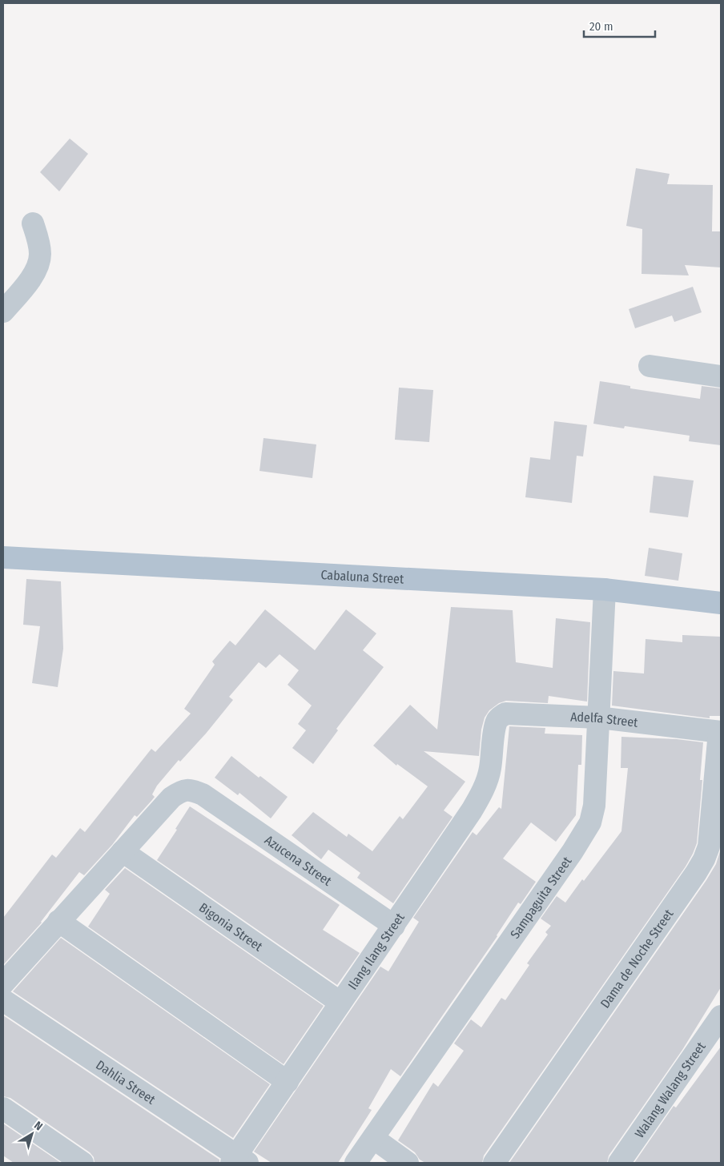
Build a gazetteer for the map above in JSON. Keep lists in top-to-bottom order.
{
  "streets": {
    "main road": ["Cabaluna Street"],
    "street": [
      "Adelfa Street",
      "Azucena Street",
      "Sampaguita Street",
      "Bigonia Street",
      "Ilang Ilang Street",
      "Dama de Noche Street",
      "Dahlia Street",
      "Walang Walang Street"
    ]
  },
  "crossings": [
    ["Cabaluna Street", "Sampaguita Street"],
    ["Adelfa Street", "Sampaguita Street"],
    ["Adelfa Street", "Ilang Ilang Street"],
    ["Adelfa Street", "Dama de Noche Street"],
    ["Azucena Street", "Bigonia Street"],
    ["Azucena Street", "Ilang Ilang Street"],
    ["Bigonia Street", "Ilang Ilang Street"],
    ["Ilang Ilang Street", "Dahlia Street"]
  ],
  "scale_bar": "20 m",
  "north": "top right"
}
